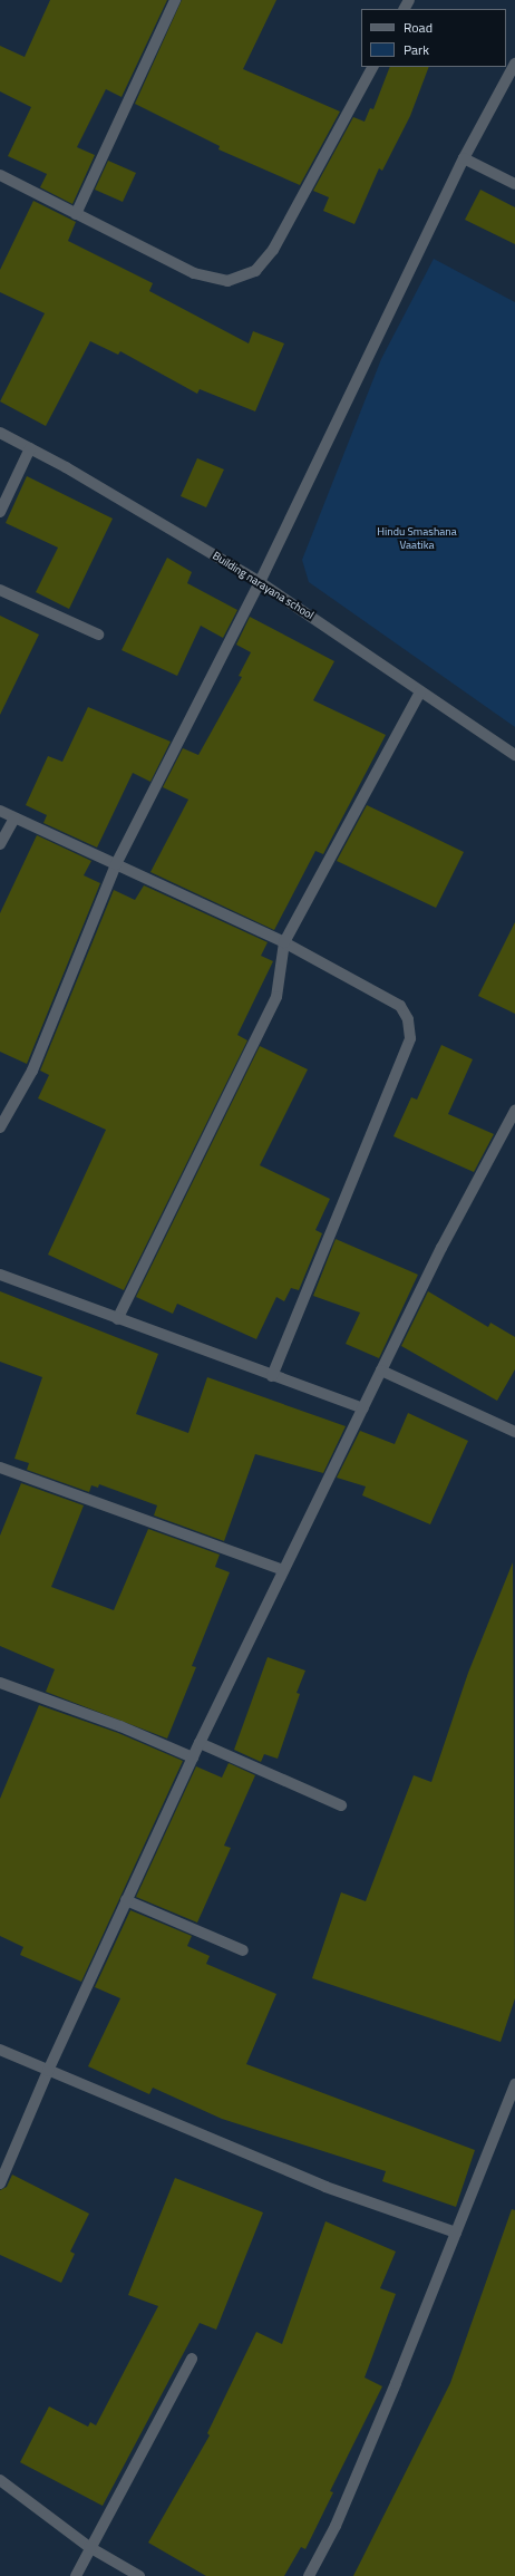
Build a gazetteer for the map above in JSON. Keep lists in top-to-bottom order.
{
  "streets": {
    "street": ["Building narayana school"]
  },
  "parks": ["Hindu Smashana Vaatika"],
  "legend": ["Road", "Park"]
}
